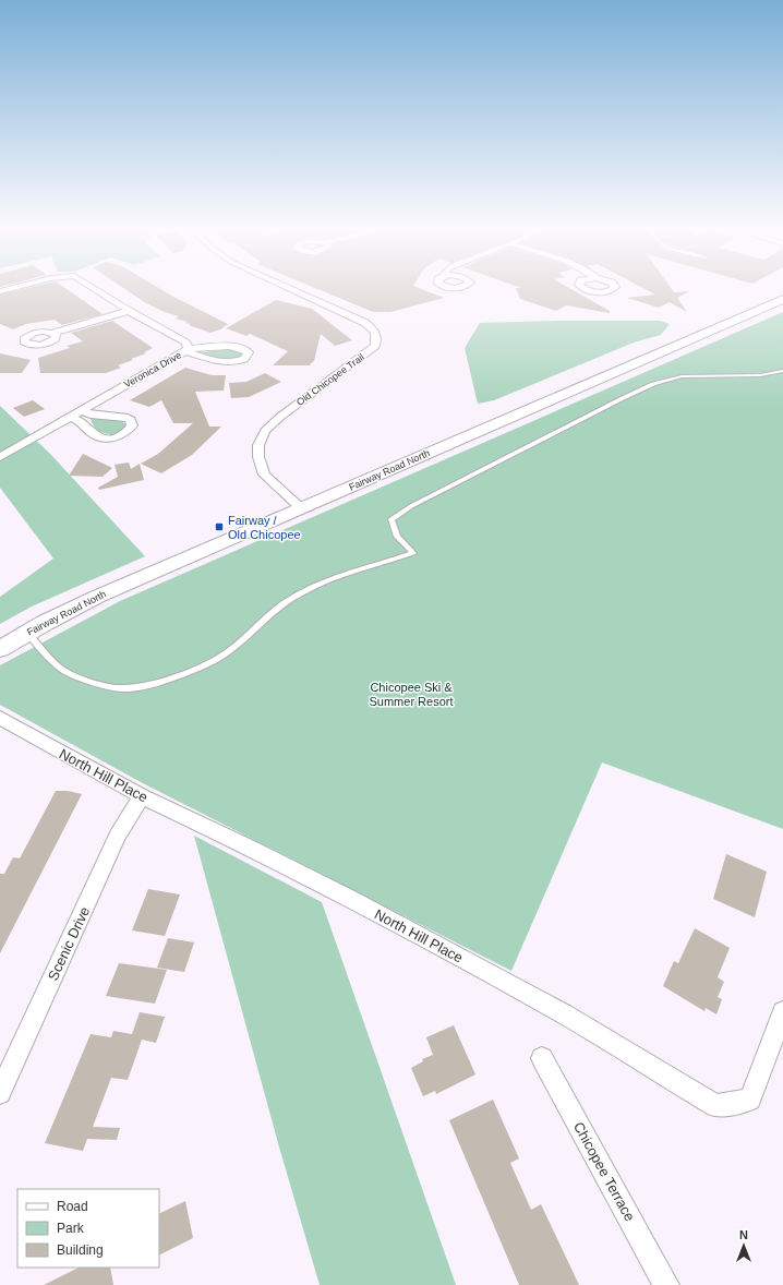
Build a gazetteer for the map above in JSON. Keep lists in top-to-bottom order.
{
  "streets": {
    "main road": ["Fairway Road North"],
    "street": [
      "Veronica Drive",
      "Old Chicopee Trail",
      "North Hill Place",
      "Scenic Drive",
      "Chicopee Terrace"
    ]
  },
  "crossings": [
    ["Old Chicopee Trail", "Fairway Road North"],
    ["North Hill Place", "Scenic Drive"]
  ],
  "parks": ["Chicopee Ski & Summer Resort"],
  "places": {
    "transit": ["Fairway / Old Chicopee"]
  },
  "legend": ["Road", "Park", "Building"],
  "north": "top"
}
